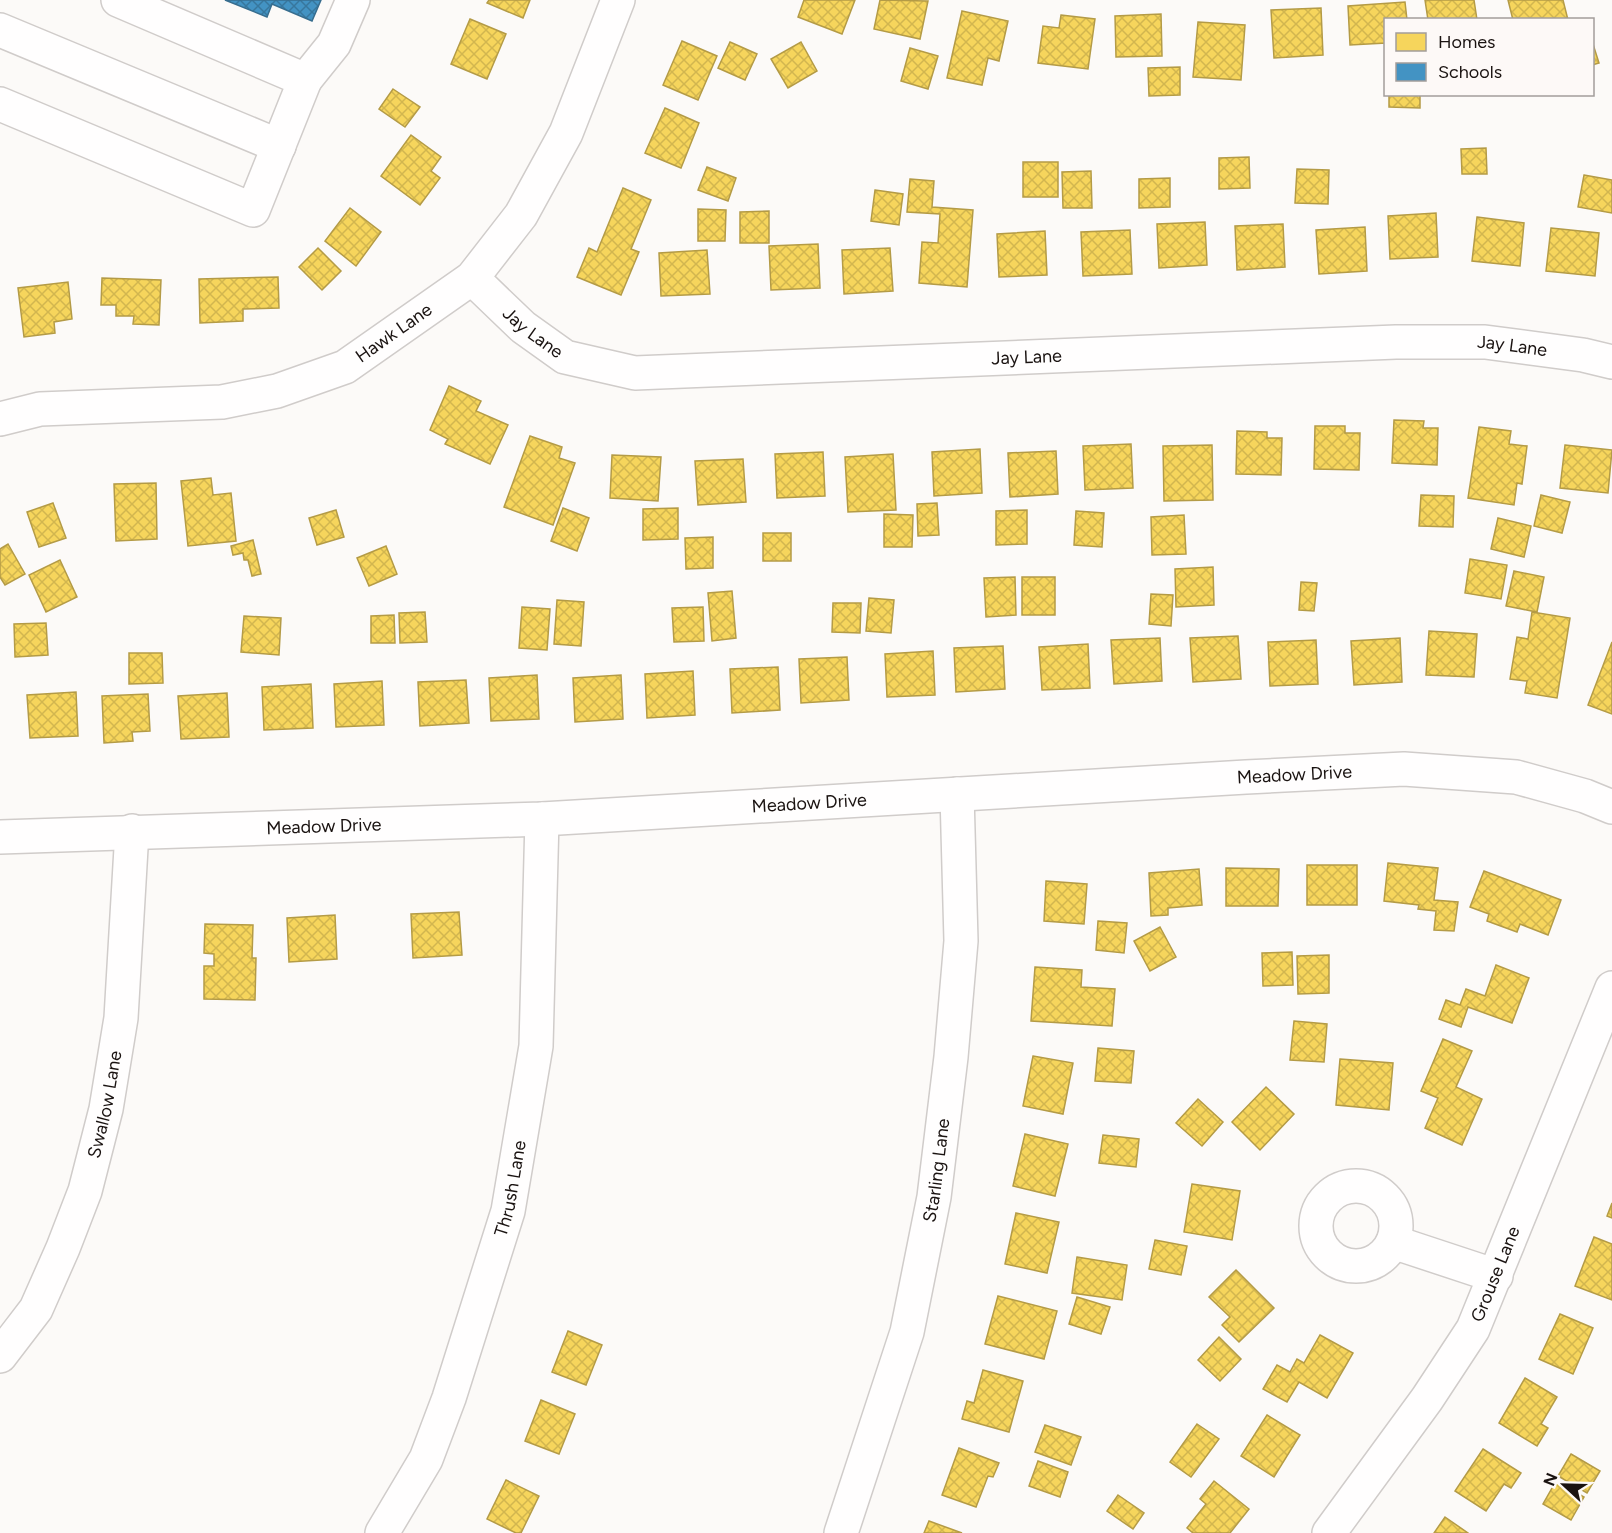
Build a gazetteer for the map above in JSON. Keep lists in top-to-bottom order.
{
  "streets": {
    "street": [
      "Jay Lane",
      "Hawk Lane",
      "Meadow Drive",
      "Swallow Lane",
      "Starling Lane",
      "Thrush Lane",
      "Grouse Lane"
    ]
  },
  "crossings": [
    ["Jay Lane", "Hawk Lane"],
    ["Meadow Drive", "Swallow Lane"],
    ["Meadow Drive", "Starling Lane"],
    ["Meadow Drive", "Thrush Lane"]
  ],
  "legend": ["Homes", "Schools"],
  "north": "left"
}
